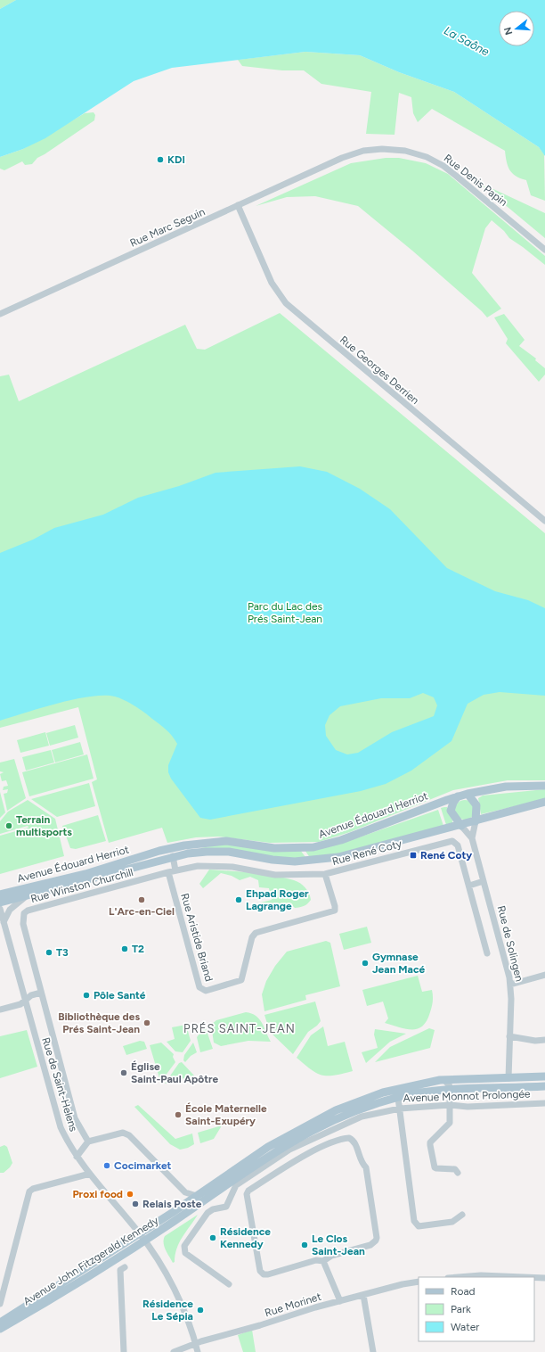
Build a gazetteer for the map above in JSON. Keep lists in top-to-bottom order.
{
  "streets": {
    "main road": ["Avenue Édouard Herriot", "Avenue John Fitzgerald Kennedy"],
    "street": [
      "Rue Denis Papin",
      "Rue Marc Seguin",
      "Rue Georges Derrien",
      "Rue René Coty",
      "Rue Winston Churchill",
      "Rue Aristide Briand",
      "Rue de Solingen",
      "Rue de Saint-Helens",
      "Avenue Monnot Prolongée",
      "Rue Morinet"
    ]
  },
  "crossings": [
    ["Rue Denis Papin", "Rue Marc Seguin"],
    ["Rue Marc Seguin", "Rue Georges Derrien"],
    ["Avenue Édouard Herriot", "Rue de Solingen"],
    ["Avenue Édouard Herriot", "Rue de Saint-Helens"],
    ["Rue René Coty", "Rue Winston Churchill"],
    ["Rue René Coty", "Rue Aristide Briand"],
    ["Rue Winston Churchill", "Rue Aristide Briand"],
    ["Rue de Solingen", "Avenue John Fitzgerald Kennedy"],
    ["Rue de Saint-Helens", "Avenue John Fitzgerald Kennedy"],
    ["Rue de Saint-Helens", "Rue Morinet"]
  ],
  "districts": ["PRÉS SAINT-JEAN"],
  "water": ["La Saône"],
  "parks": ["Parc du Lac des Prés Saint-Jean"],
  "places": {
    "other": [
      "KDI",
      "Terrain multisports",
      "L'Arc-en-Ciel",
      "Ehpad Roger Lagrange",
      "T2",
      "T3",
      "Gymnase Jean Macé",
      "Pôle Santé",
      "Bibliothèque des Prés Saint-Jean",
      "Église Saint-Paul Apôtre",
      "École Maternelle Saint-Exupéry",
      "Cocimarket",
      "Proxi food",
      "Relais Poste",
      "Résidence Kennedy",
      "Le Clos Saint-Jean",
      "Résidence Le Sépia"
    ],
    "transit": ["René Coty"]
  },
  "legend": ["Road", "Park", "Water"],
  "north": "left"
}
